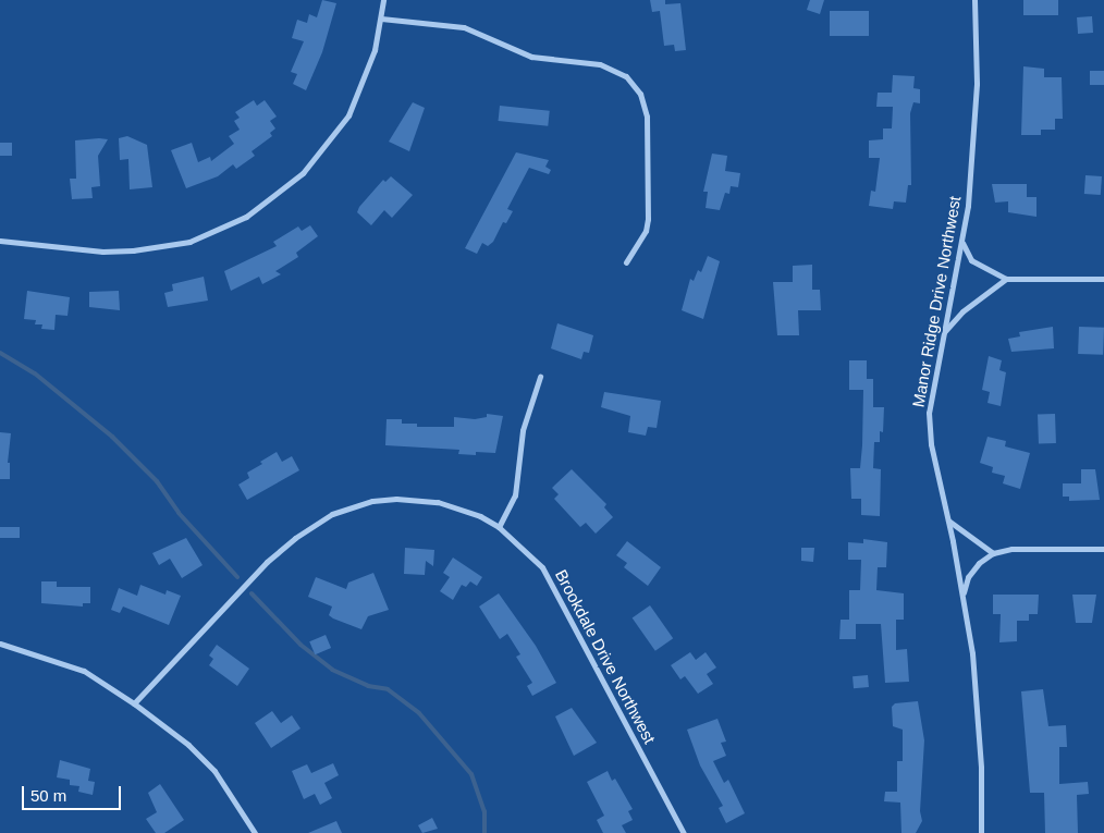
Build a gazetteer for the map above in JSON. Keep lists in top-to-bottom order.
{
  "streets": {
    "street": ["Manor Ridge Drive Northwest", "Brookdale Drive Northwest"]
  },
  "scale_bar": "50 m"
}
